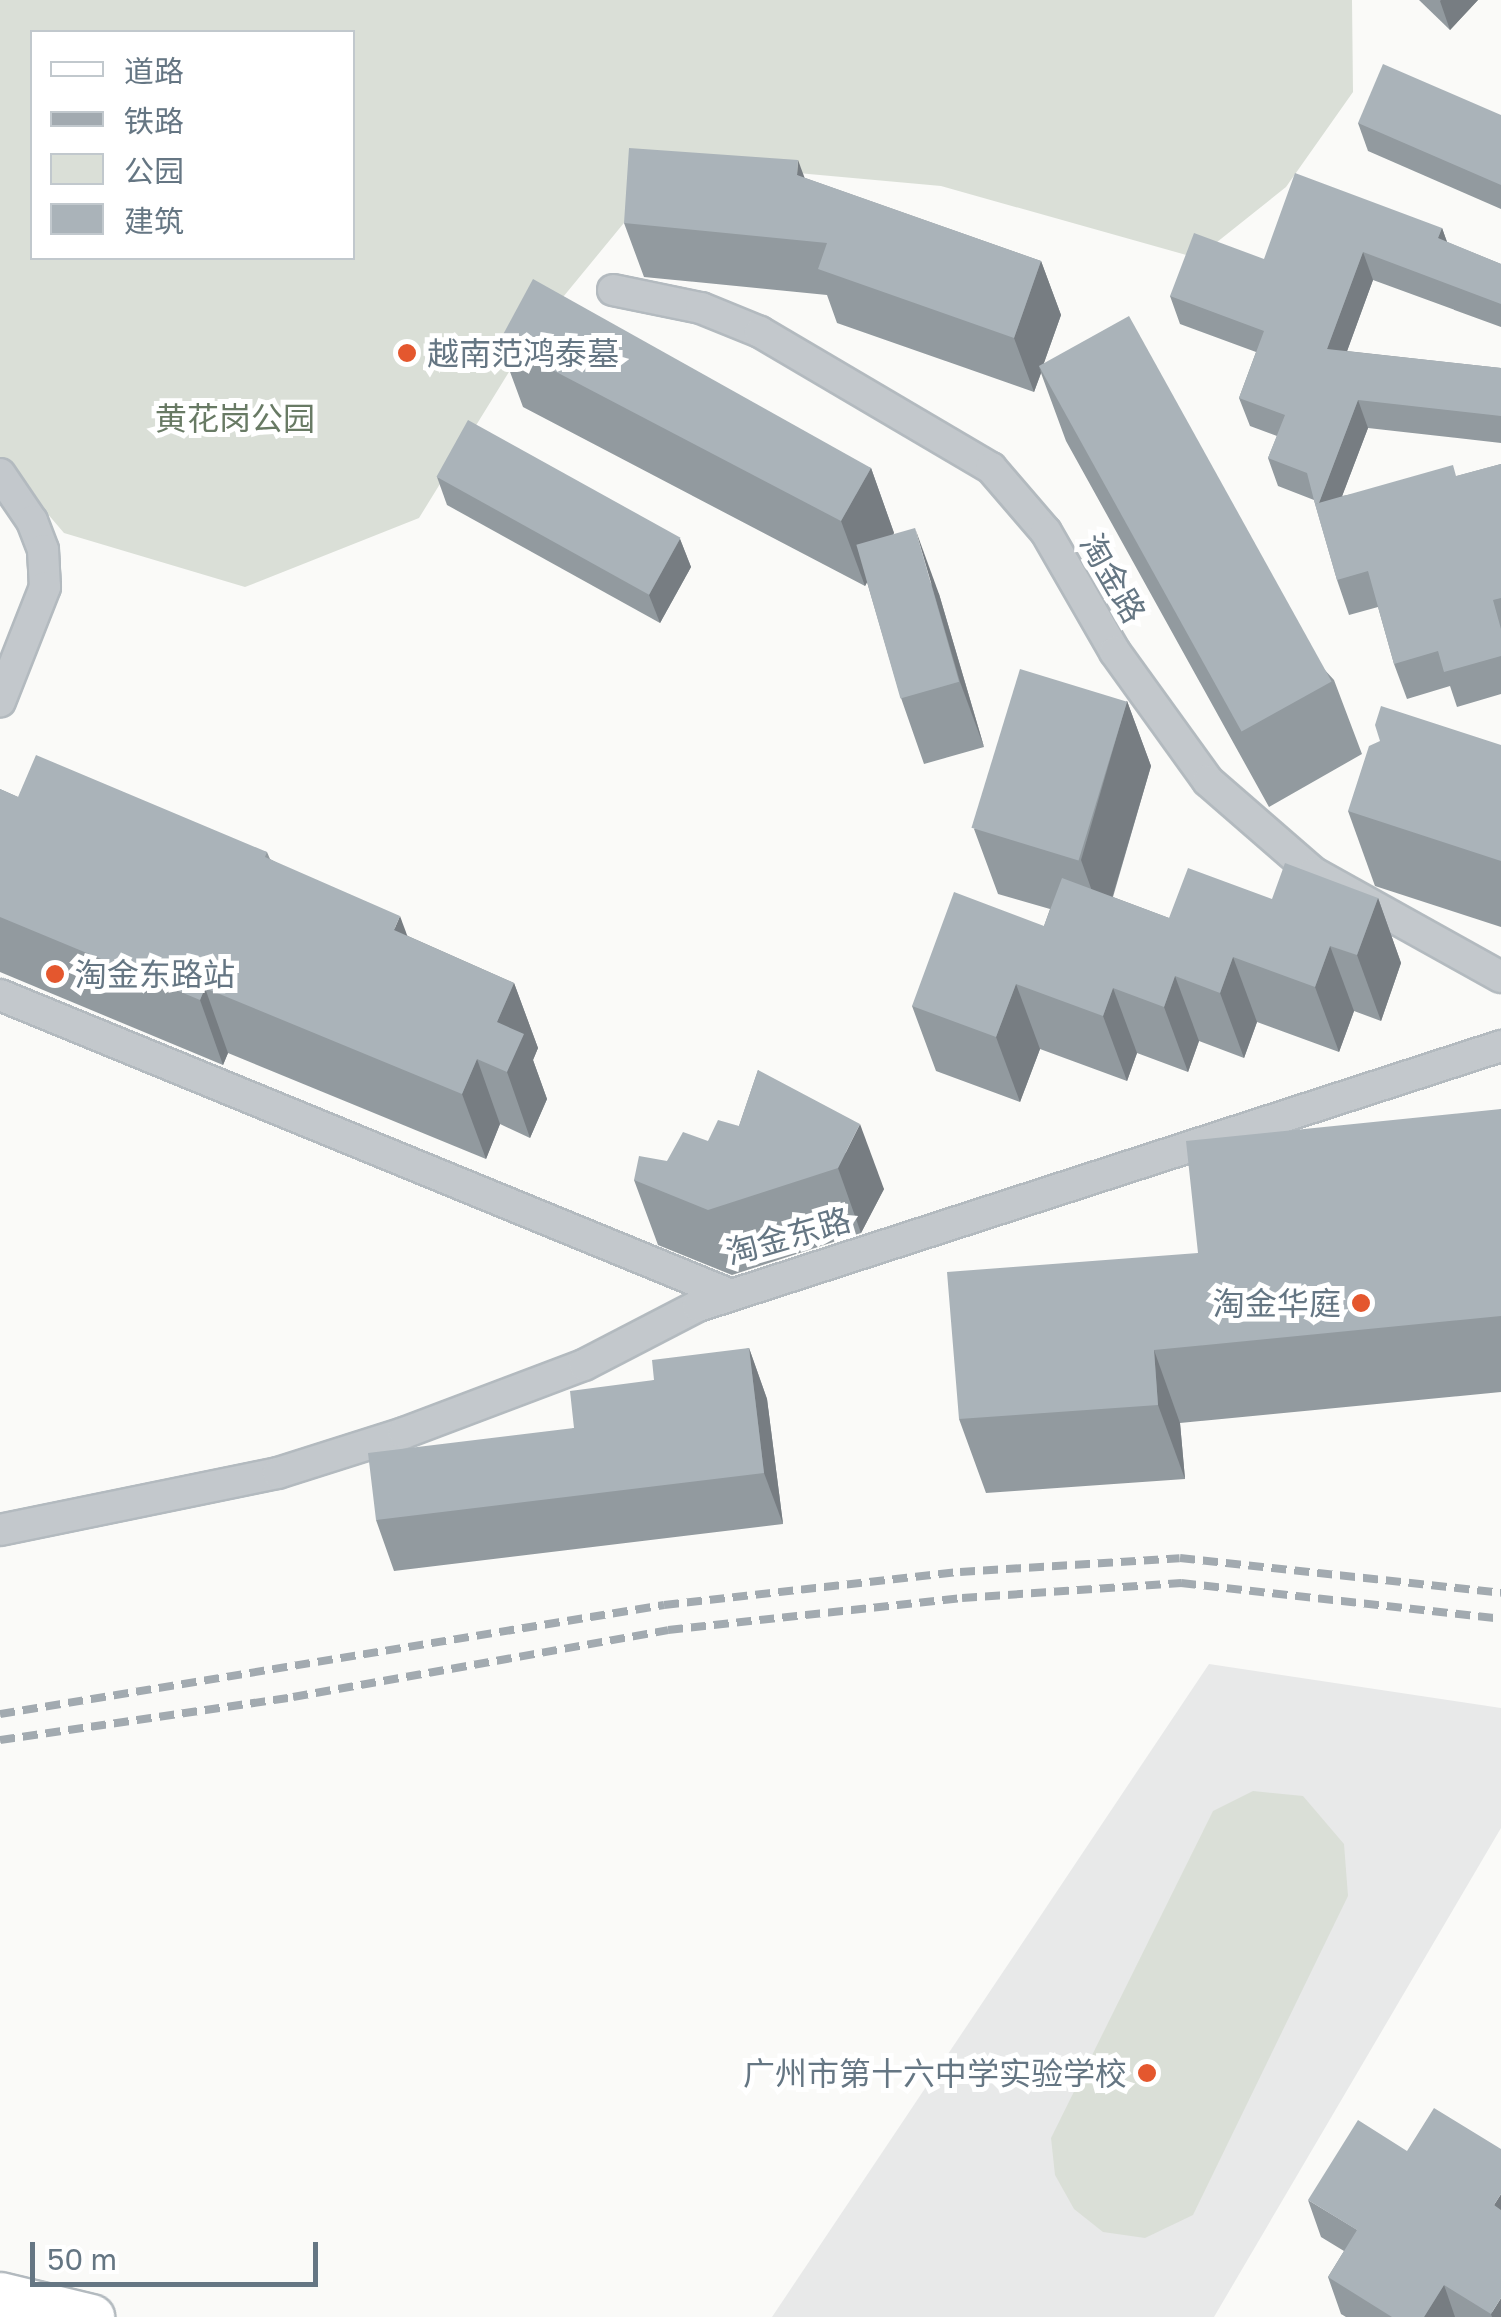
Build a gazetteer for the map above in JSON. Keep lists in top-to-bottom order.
{
  "streets": {
    "street": ["淘金路", "淘金东路"]
  },
  "parks": ["黄花岗公园"],
  "places": [
    "越南范鸿泰墓",
    "淘金东路站",
    "淘金华庭",
    "广州市第十六中学实验学校"
  ],
  "legend": [
    "道路",
    "铁路",
    "公园",
    "建筑"
  ],
  "scale_bar": "50 m"
}
